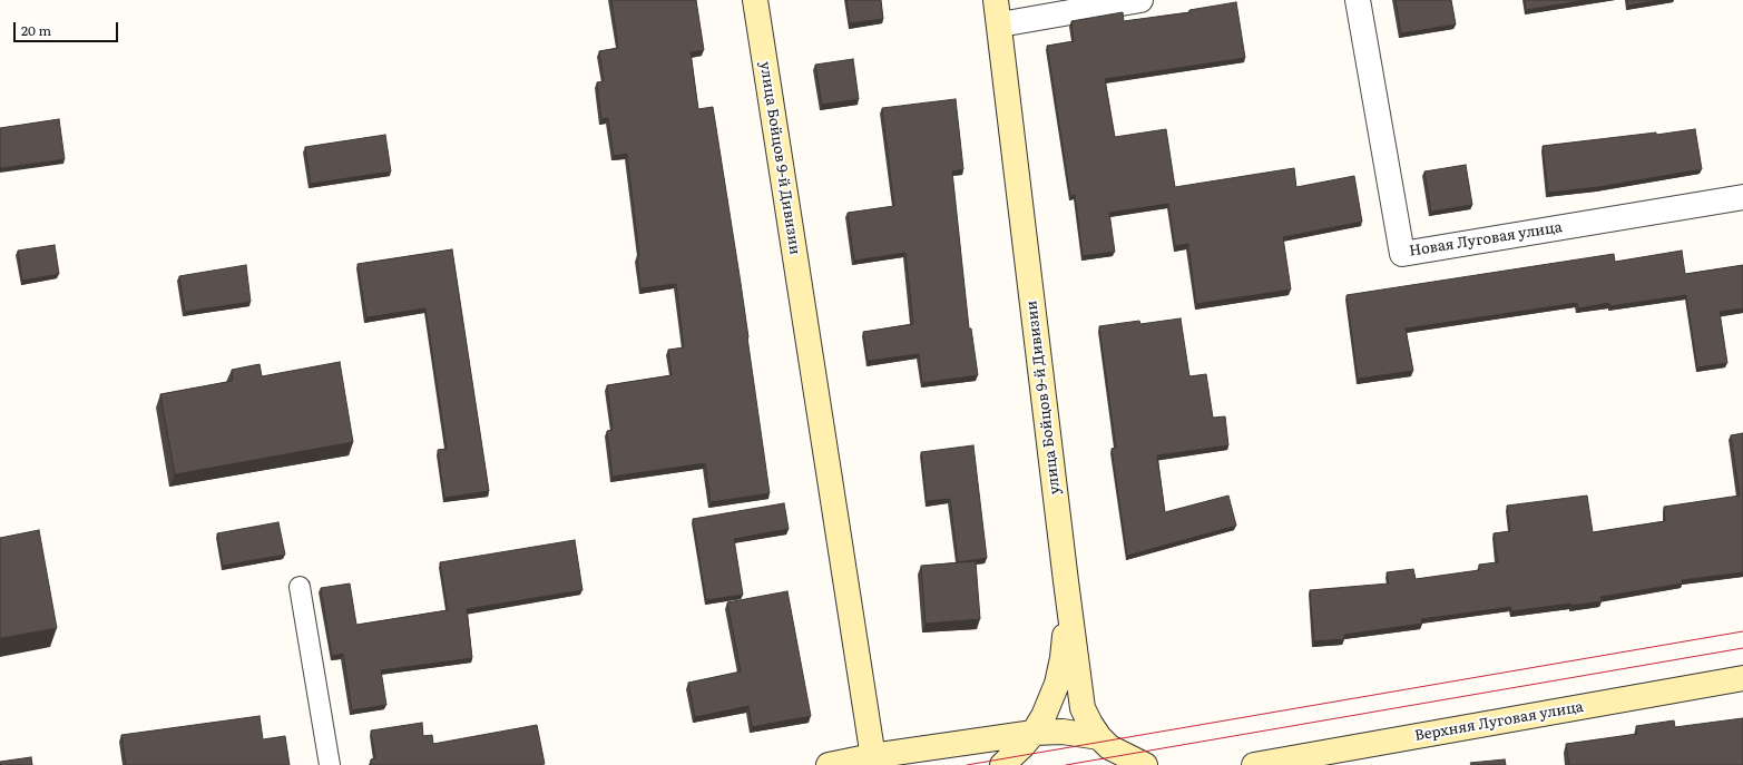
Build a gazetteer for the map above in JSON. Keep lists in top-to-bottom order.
{
  "streets": {
    "street": ["улица Бойцов 9-й Дивизии", "Новая Луговая улица", "Верхняя Луговая улица"]
  },
  "scale_bar": "20 m"
}
